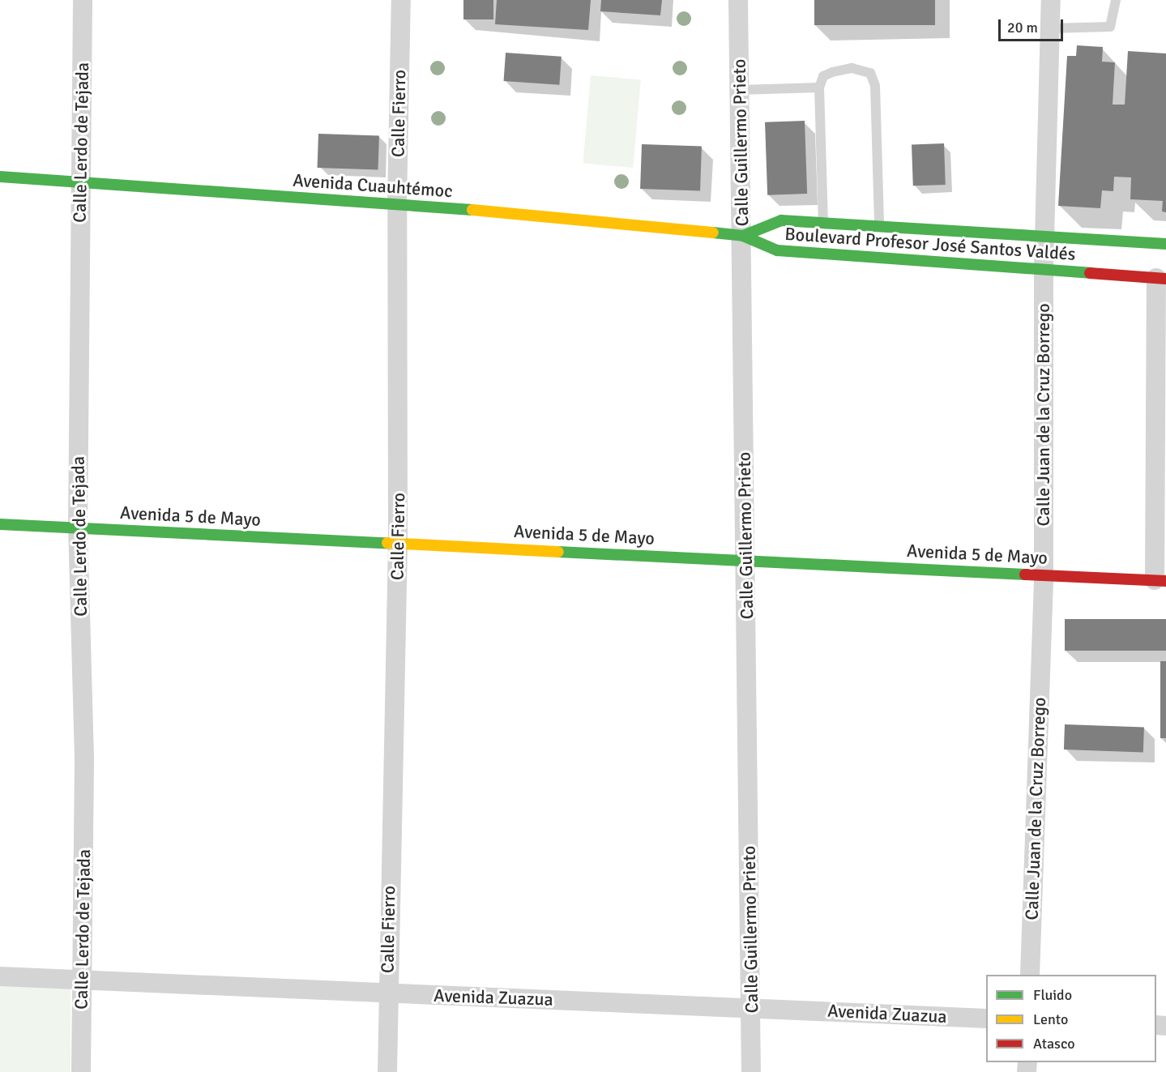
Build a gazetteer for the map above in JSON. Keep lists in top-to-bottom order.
{
  "streets": {
    "main road": ["Avenida Cuauhtémoc", "Boulevard Profesor José Santos Valdés", "Avenida 5 de Mayo"],
    "street": [
      "Calle Fierro",
      "Calle Lerdo de Tejada",
      "Calle Guillermo Prieto",
      "Calle Juan de la Cruz Borrego",
      "Avenida Zuazua"
    ]
  },
  "crossings": [
    ["Calle Fierro", "Avenida Cuauhtémoc"],
    ["Calle Fierro", "Avenida 5 de Mayo"],
    ["Calle Fierro", "Avenida Zuazua"],
    ["Calle Lerdo de Tejada", "Avenida Cuauhtémoc"],
    ["Calle Lerdo de Tejada", "Avenida 5 de Mayo"],
    ["Calle Lerdo de Tejada", "Avenida Zuazua"],
    ["Calle Guillermo Prieto", "Avenida Cuauhtémoc"],
    ["Calle Guillermo Prieto", "Boulevard Profesor José Santos Valdés"],
    ["Calle Guillermo Prieto", "Avenida 5 de Mayo"],
    ["Calle Guillermo Prieto", "Avenida Zuazua"],
    ["Avenida Cuauhtémoc", "Boulevard Profesor José Santos Valdés"],
    ["Boulevard Profesor José Santos Valdés", "Calle Juan de la Cruz Borrego"],
    ["Calle Juan de la Cruz Borrego", "Avenida 5 de Mayo"]
  ],
  "legend": ["Fluido", "Lento", "Atasco"],
  "scale_bar": "20 m"
}
